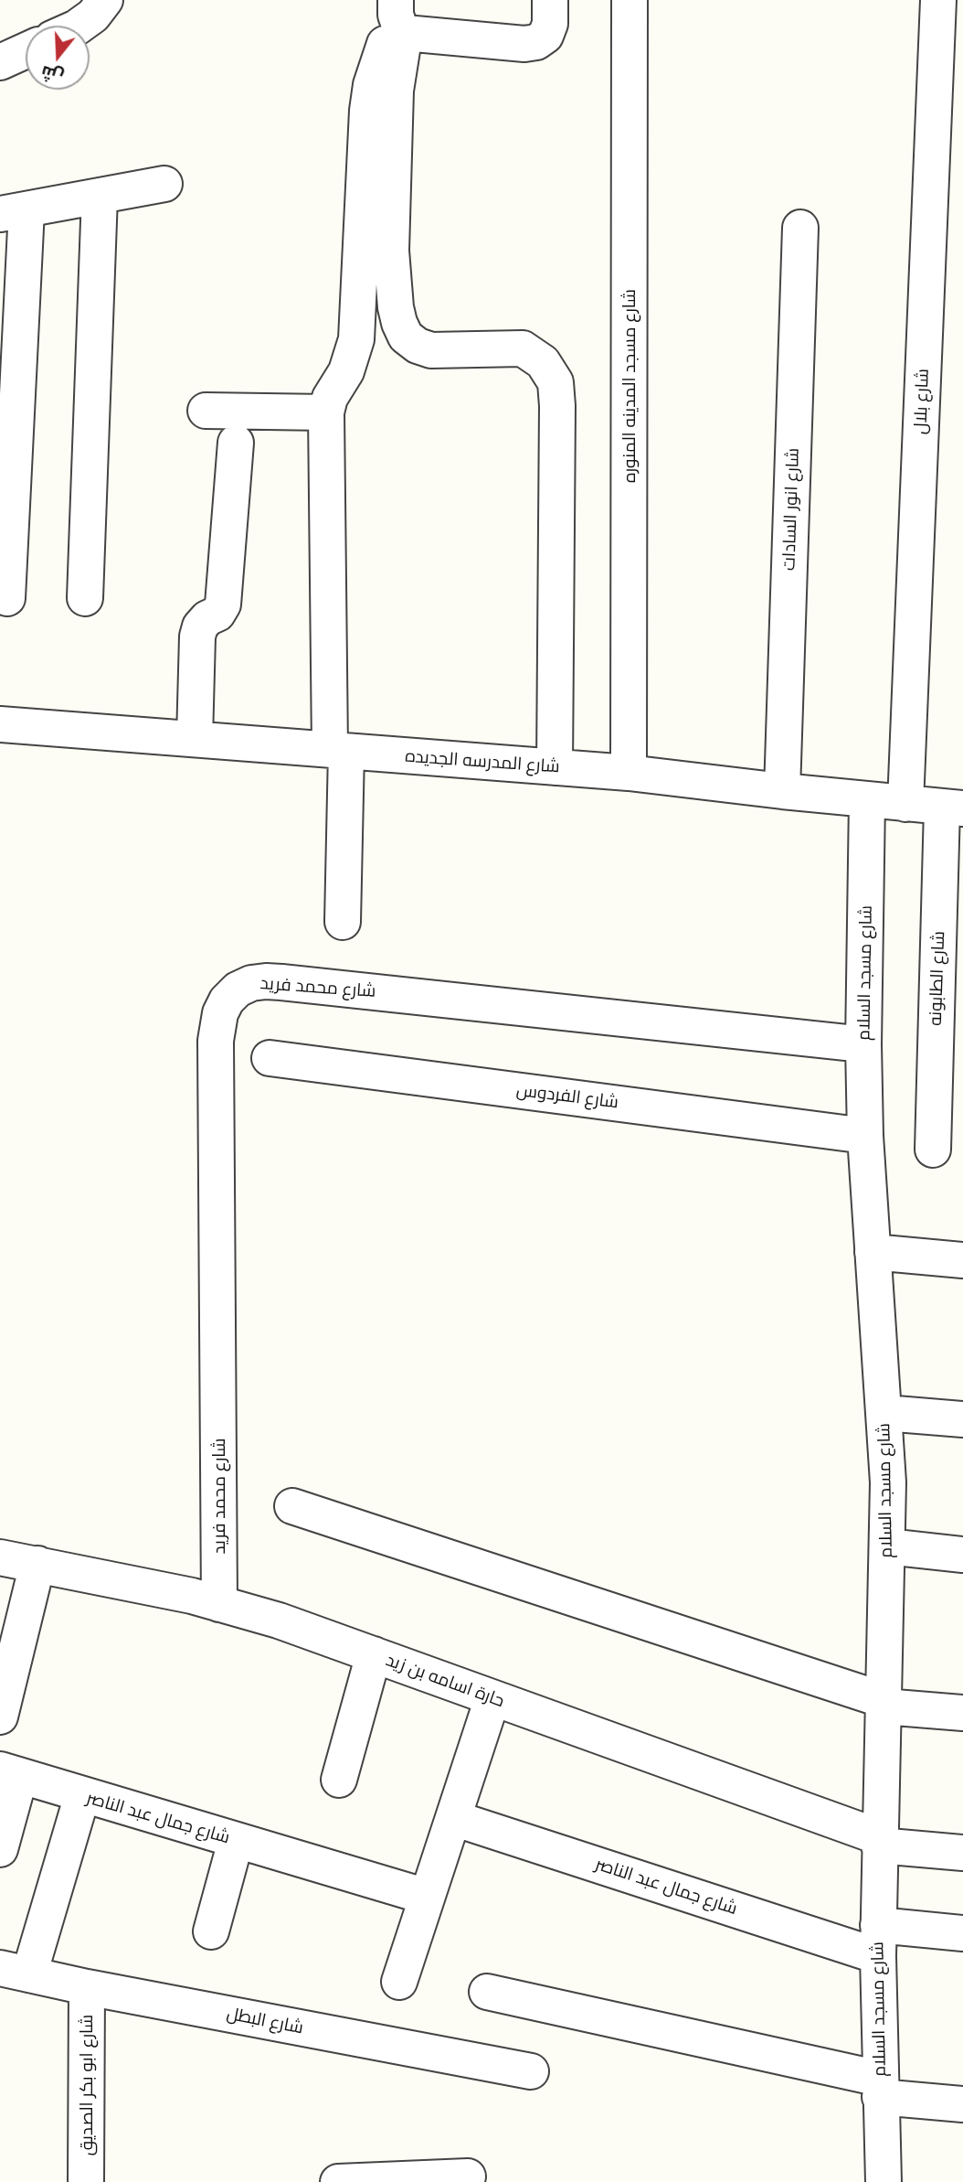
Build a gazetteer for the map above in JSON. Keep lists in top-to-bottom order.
{
  "streets": {
    "street": [
      "شارع مسجد المدينه المنوره",
      "شارع بلال",
      "شارع انور السادات",
      "شارع المدرسه الجديده",
      "شارع مسجد السلام",
      "شارع الطابونه",
      "شارع محمد فريد",
      "شارع الفردوس",
      "حارة اسامه بن زيد",
      "شارع جمال عبد الناصر",
      "شارع البطل",
      "شارع ابو بكر الصديق"
    ]
  },
  "crossings": [
    ["شارع مسجد المدينه المنوره", "شارع المدرسه الجديده"],
    ["شارع بلال", "شارع المدرسه الجديده"],
    ["شارع انور السادات", "شارع المدرسه الجديده"],
    ["شارع المدرسه الجديده", "شارع مسجد السلام"],
    ["شارع المدرسه الجديده", "شارع الطابونه"],
    ["شارع مسجد السلام", "شارع محمد فريد"],
    ["شارع مسجد السلام", "شارع الفردوس"],
    ["شارع مسجد السلام", "حارة اسامه بن زيد"],
    ["شارع مسجد السلام", "شارع جمال عبد الناصر"],
    ["شارع محمد فريد", "حارة اسامه بن زيد"],
    ["شارع البطل", "شارع ابو بكر الصديق"]
  ],
  "north": "bottom"
}
